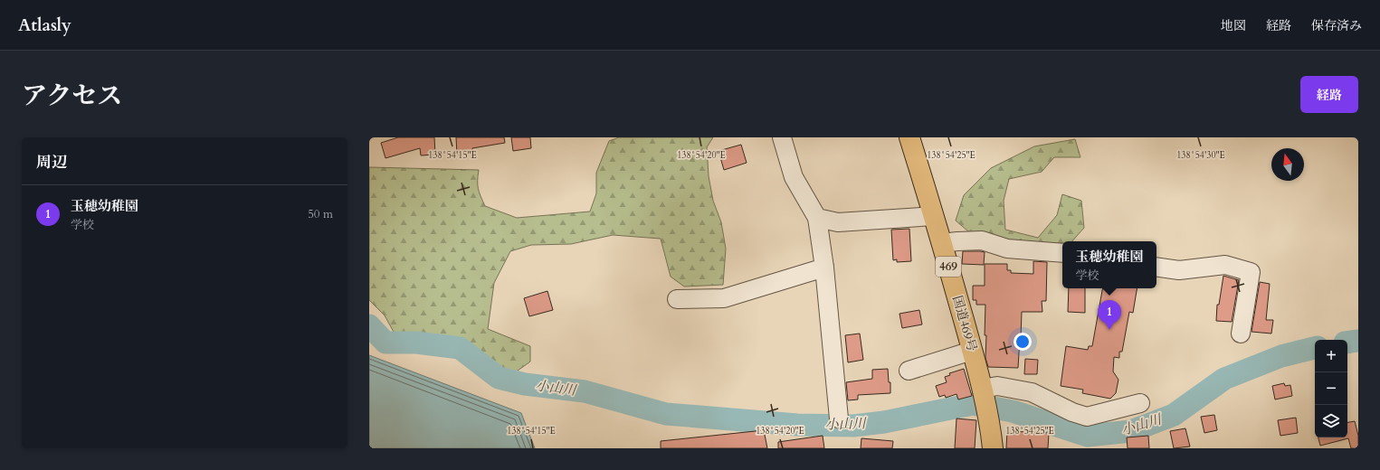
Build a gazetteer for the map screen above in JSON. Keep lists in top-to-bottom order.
{
  "streets": {
    "highway": ["469", "国道469号"]
  },
  "water": ["小山川"],
  "north": "top",
  "page": {
    "header": "Atlasly",
    "nav": ["地図", "経路", "保存済み"],
    "title": "アクセス",
    "buttons": "経路",
    "heading": "周辺",
    "list": [
      {
        "mark": "1",
        "name": "玉穂幼稚園",
        "note": "学校",
        "value": "50 m"
      }
    ],
    "popup": ["玉穂幼稚園", "学校"],
    "pins": "1",
    "map_buttons": ["+", "−"]
  },
  "coordinates": [
    "138°54'15\"E",
    "138°54'20\"E",
    "138°54'25\"E",
    "138°54'30\"E"
  ]
}
